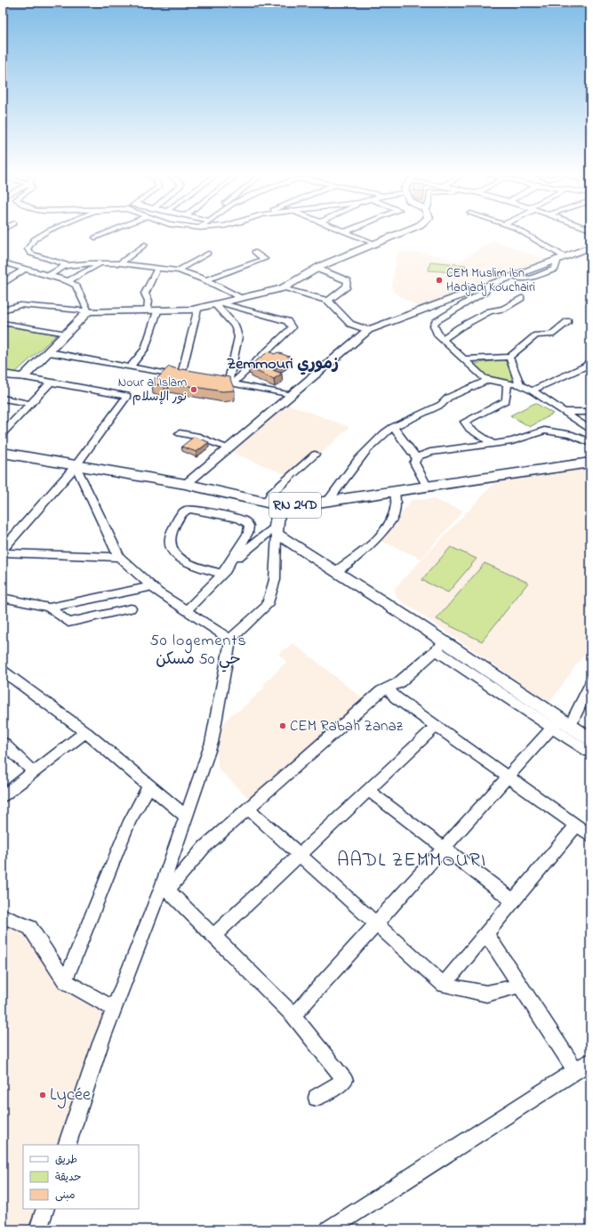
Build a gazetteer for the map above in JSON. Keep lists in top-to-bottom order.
{
  "streets": {
    "main road": ["RN 24D"]
  },
  "districts": ["Zemmouri زموري", "50 logements حي 50 مسكن", "AADL ZEMMOURI"],
  "places": [
    "CEM Muslim ibn Hadjadj Kouchairi",
    "Nour al Islam نور الإسلام",
    "CEM Rabah Zanaz",
    "Lycée"
  ],
  "legend": ["طريق", "حديقة", "مبنى"]
}
